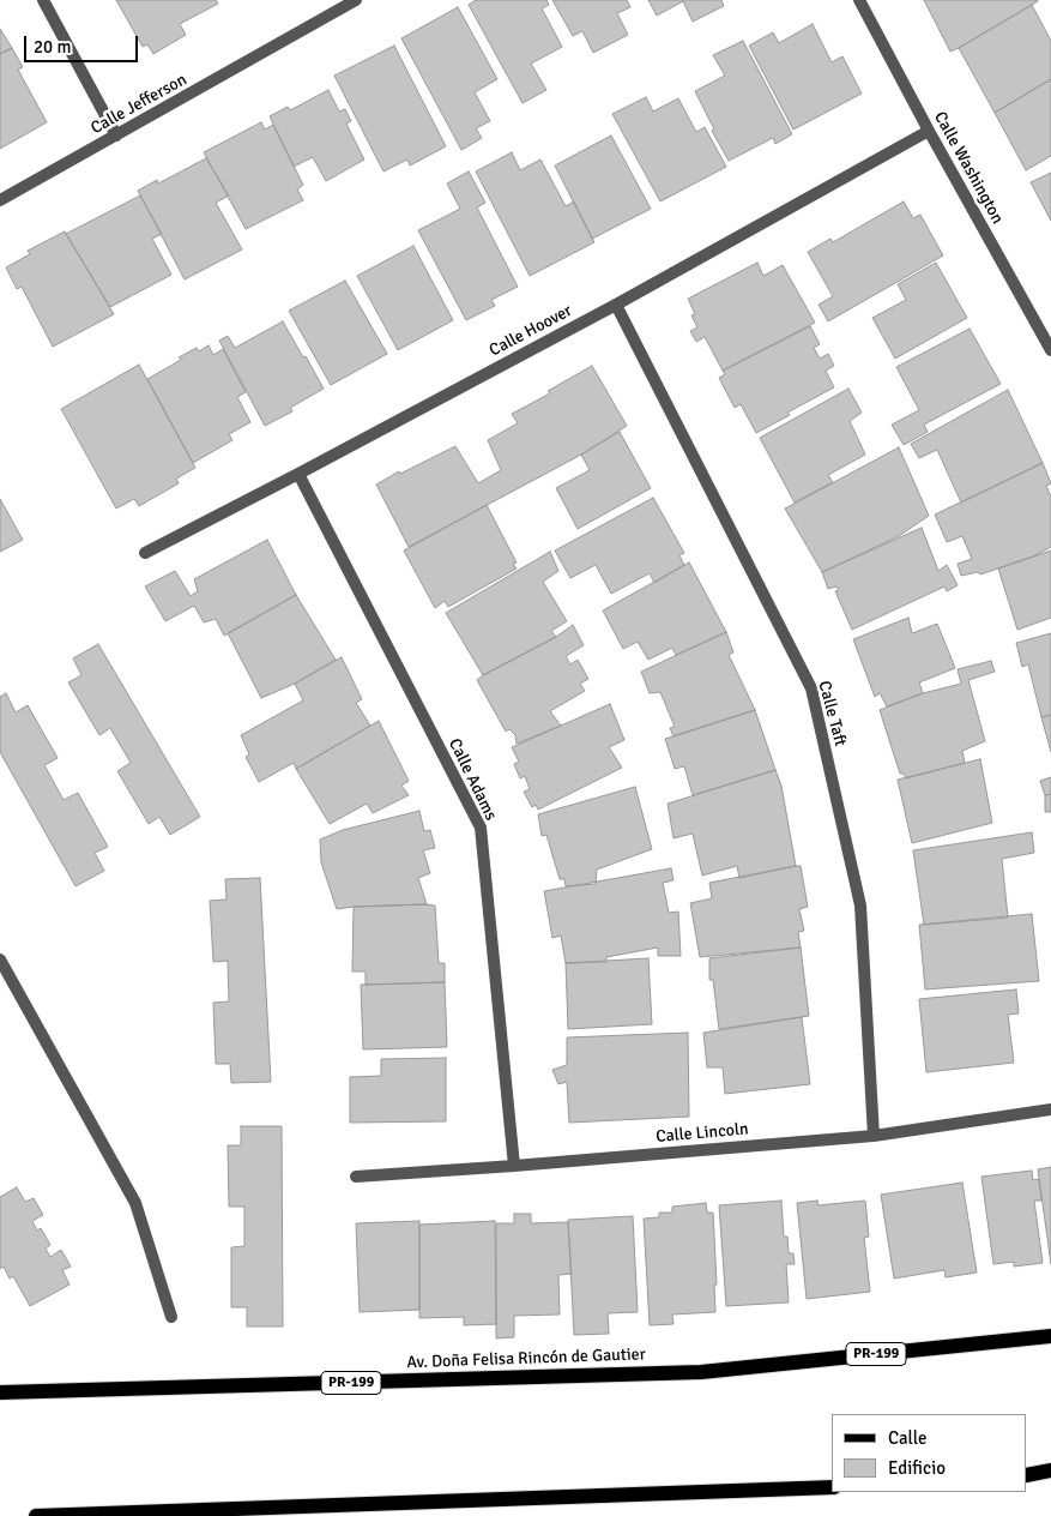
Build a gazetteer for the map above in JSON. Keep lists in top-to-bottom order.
{
  "streets": {
    "main road": ["PR-199", "Av. Doña Felisa Rincón de Gautier"],
    "street": [
      "Calle Jefferson",
      "Calle Washington",
      "Calle Hoover",
      "Calle Taft",
      "Calle Adams",
      "Calle Lincoln"
    ]
  },
  "crossings": [
    ["Calle Washington", "Calle Hoover"],
    ["Calle Hoover", "Calle Taft"],
    ["Calle Hoover", "Calle Adams"],
    ["Calle Taft", "Calle Lincoln"],
    ["Calle Adams", "Calle Lincoln"]
  ],
  "legend": ["Calle", "Edificio"],
  "scale_bar": "20 m"
}
